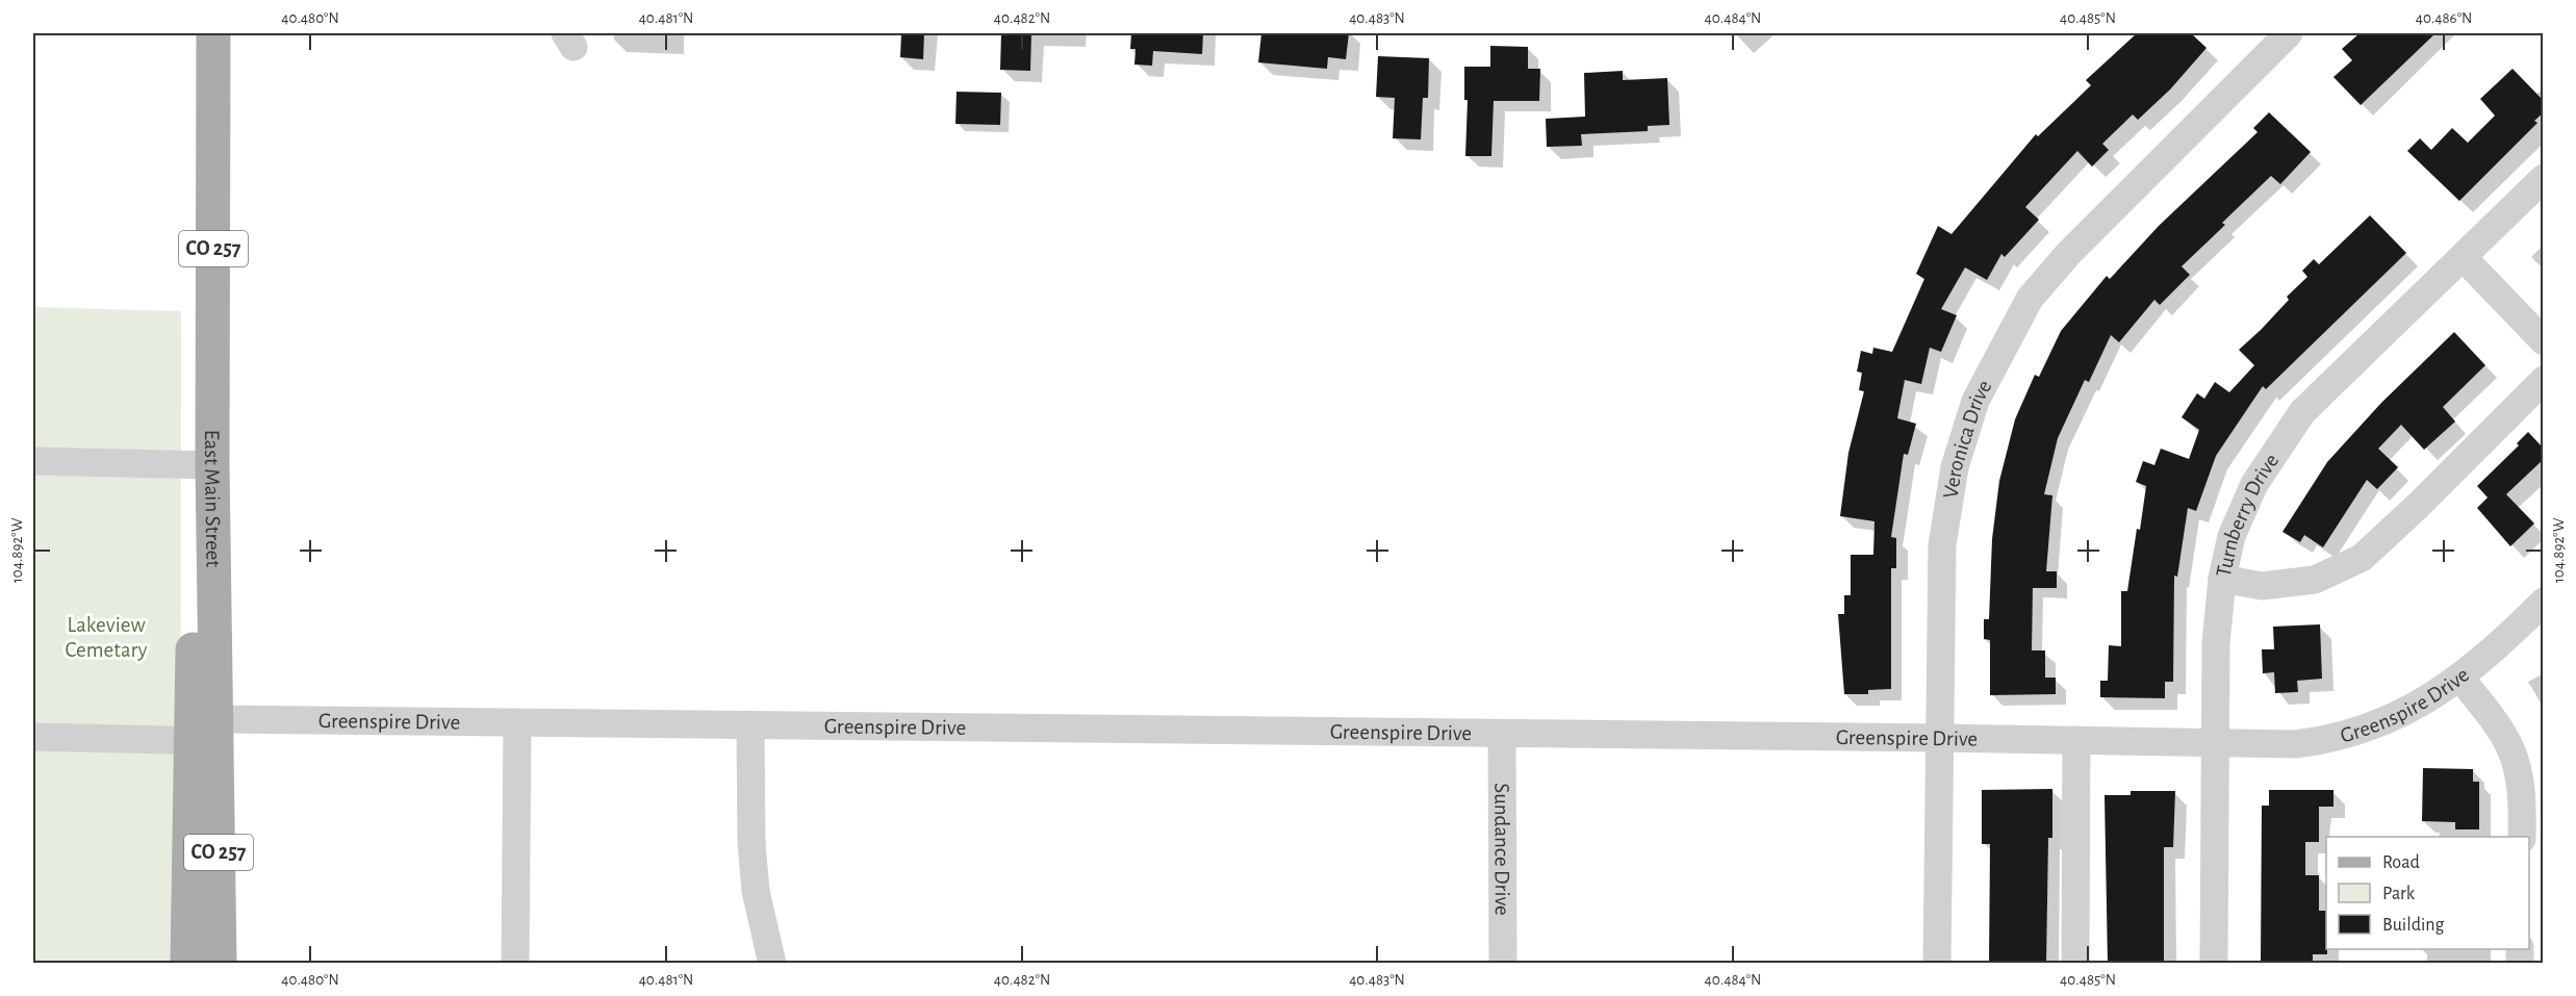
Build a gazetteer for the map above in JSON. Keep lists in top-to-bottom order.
{
  "streets": {
    "main road": ["CO 257", "East Main Street"],
    "street": [
      "Veronica Drive",
      "Turnberry Drive",
      "Greenspire Drive",
      "Sundance Drive"
    ]
  },
  "crossings": [
    ["CO 257", "East Main Street"],
    ["CO 257", "Greenspire Drive"],
    ["Veronica Drive", "Greenspire Drive"],
    ["East Main Street", "Greenspire Drive"],
    ["Turnberry Drive", "Greenspire Drive"],
    ["Greenspire Drive", "Sundance Drive"]
  ],
  "parks": ["Lakeview Cemetary"],
  "legend": ["Road", "Park", "Building"],
  "coordinates": [
    "40.480°N",
    "40.481°N",
    "40.482°N",
    "40.483°N",
    "40.484°N",
    "40.485°N",
    "40.486°N",
    "104.892°W"
  ]
}
